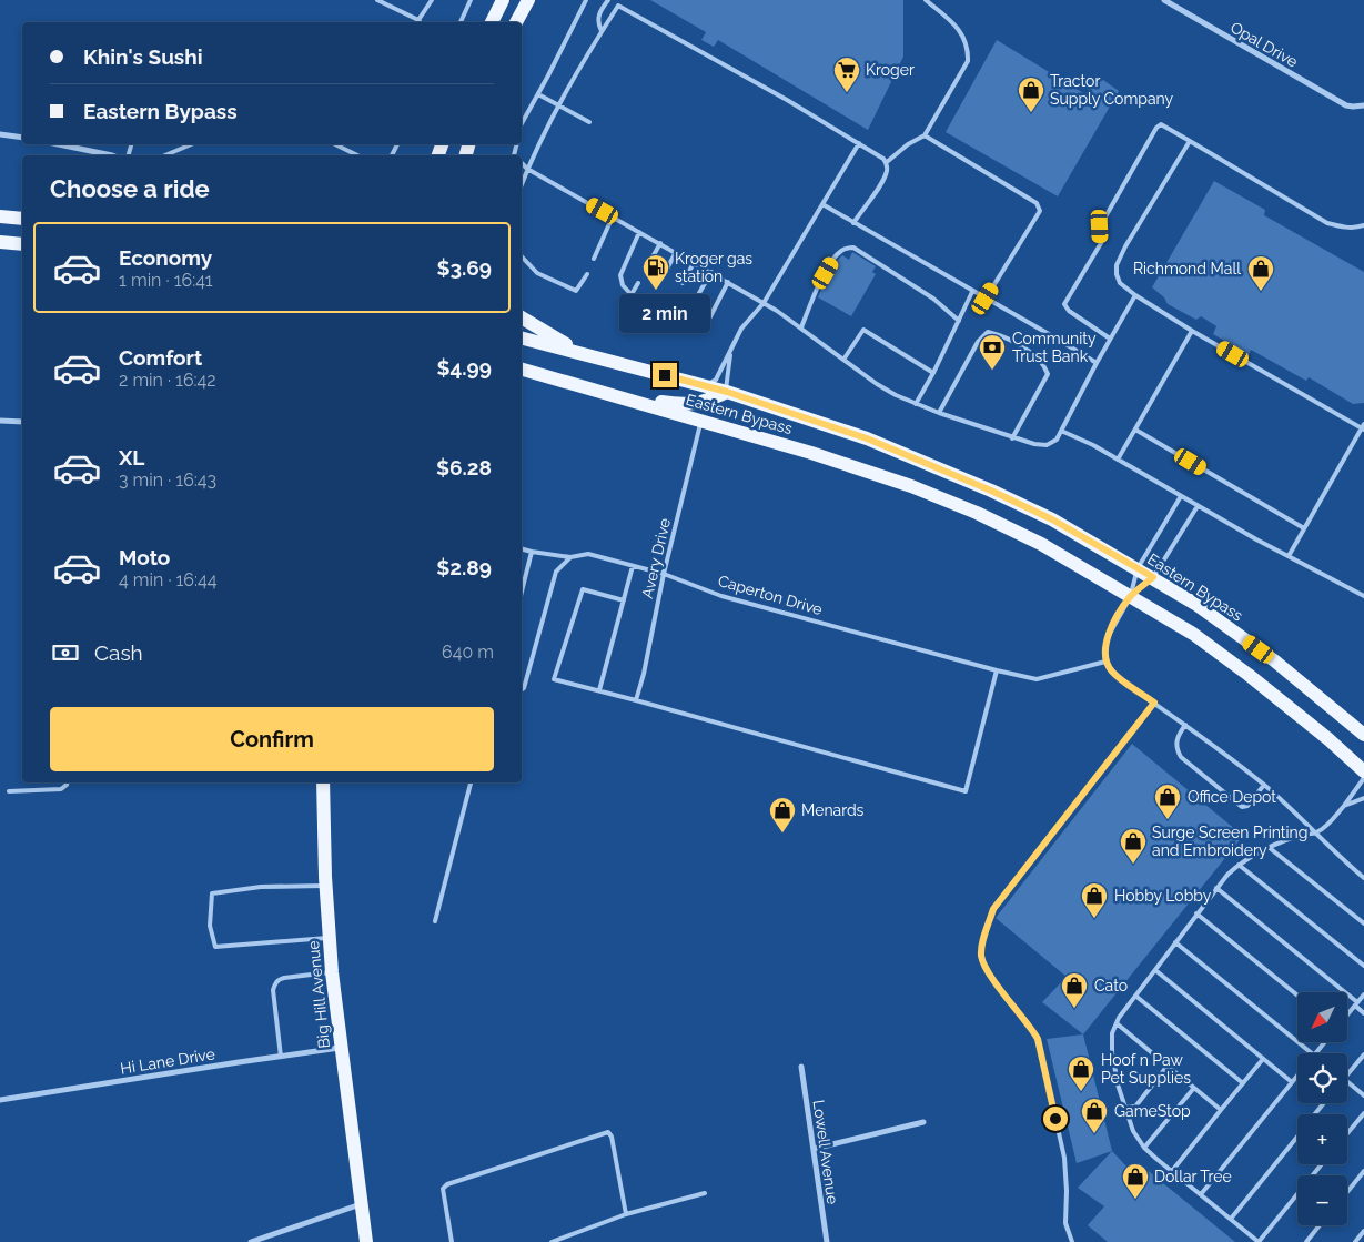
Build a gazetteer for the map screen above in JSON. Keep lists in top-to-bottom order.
{
  "streets": {
    "main road": ["Eastern Bypass", "Big Hill Avenue"],
    "street": ["Opal Drive", "Hi Lane Drive", "Lowell Avenue"],
    "lane": ["Avery Drive", "Caperton Drive"]
  },
  "crossings": [
    ["Eastern Bypass", "Avery Drive"],
    ["Avery Drive", "Caperton Drive"],
    ["Big Hill Avenue", "Hi Lane Drive"]
  ],
  "places": {
    "supermarket": ["Kroger"],
    "shop": [
      "Tractor Supply Company",
      "Richmond Mall",
      "Office Depot",
      "Menards",
      "Surge Screen Printing and Embroidery",
      "Hobby Lobby",
      "Cato",
      "Hoof n Paw Pet Supplies",
      "GameStop",
      "Dollar Tree"
    ],
    "fuel station": ["Kroger gas station"],
    "bank": ["Community Trust Bank"]
  },
  "north": "bottom left",
  "page": {
    "banner": ["Khin's Sushi", "Eastern Bypass"],
    "heading": "Choose a ride",
    "list": [
      {
        "name": "Economy",
        "note": "1 min · 16:41",
        "value": "$3.69"
      },
      {
        "name": "Comfort",
        "note": "2 min · 16:42",
        "value": "$4.99"
      },
      {
        "name": "XL",
        "note": "3 min · 16:43",
        "value": "$6.28"
      },
      {
        "name": "Moto",
        "note": "4 min · 16:44",
        "value": "$2.89"
      }
    ],
    "bubble": "2 min",
    "pay": ["Cash", "640 m"],
    "buttons": "Confirm",
    "map_buttons": ["+", "−"]
  }
}
